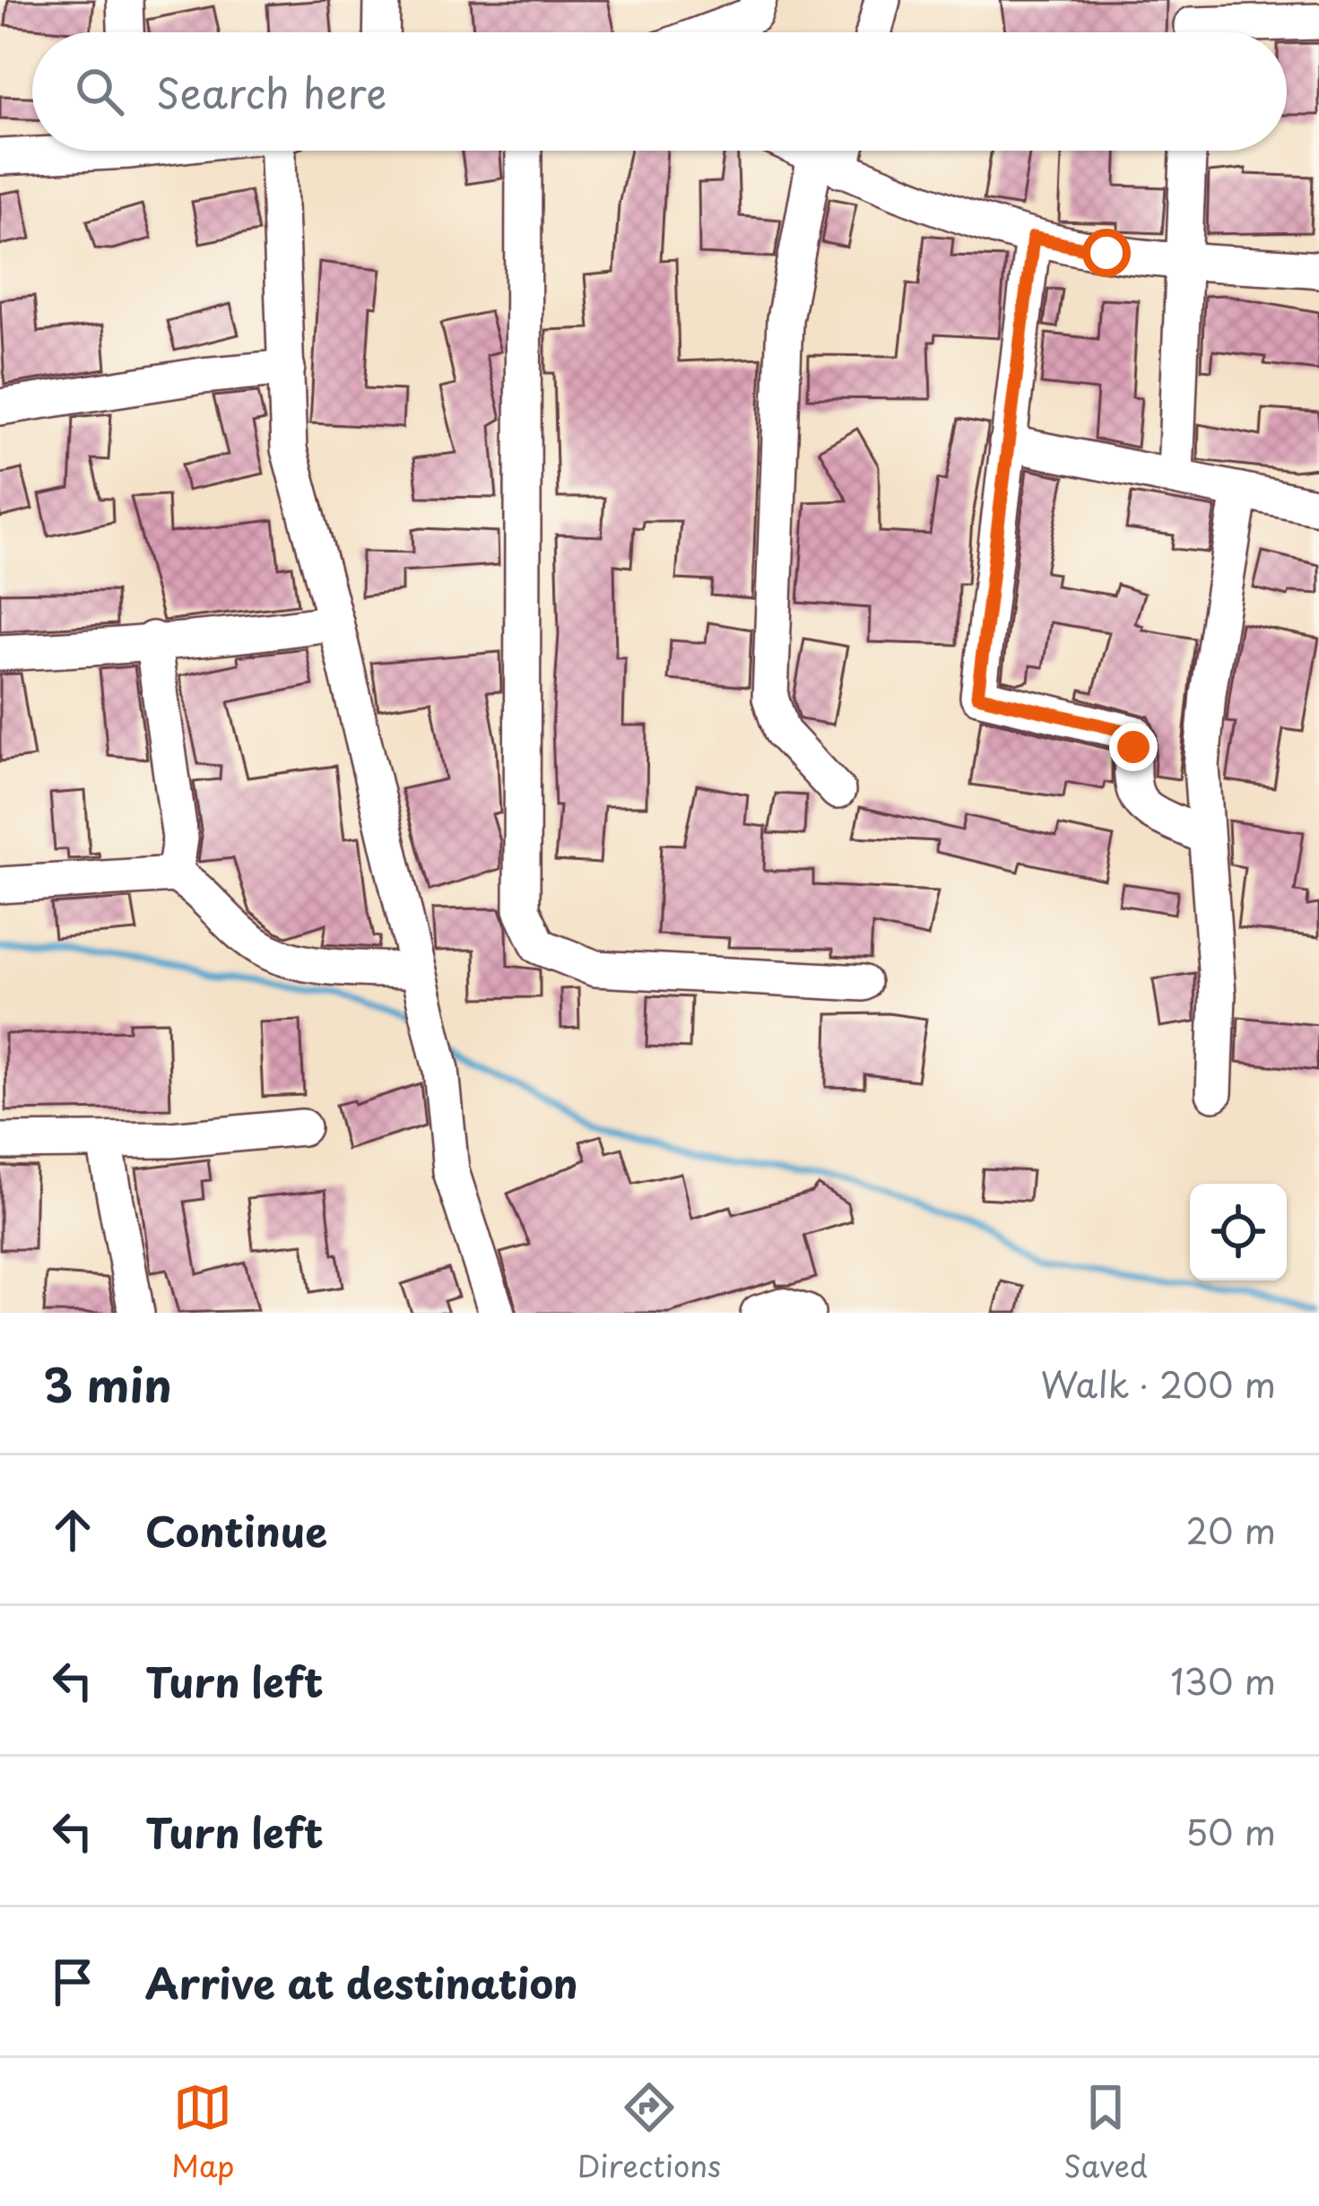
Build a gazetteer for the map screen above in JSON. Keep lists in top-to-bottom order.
{
  "page": {
    "search": "Search here",
    "heading": ["3 min", "Walk · 200 m"],
    "list": [
      ["Continue", "20 m"],
      ["Turn left", "130 m"],
      ["Turn left", "50 m"],
      "Arrive at destination"
    ],
    "nav": ["Map", "Directions", "Saved"]
  }
}
